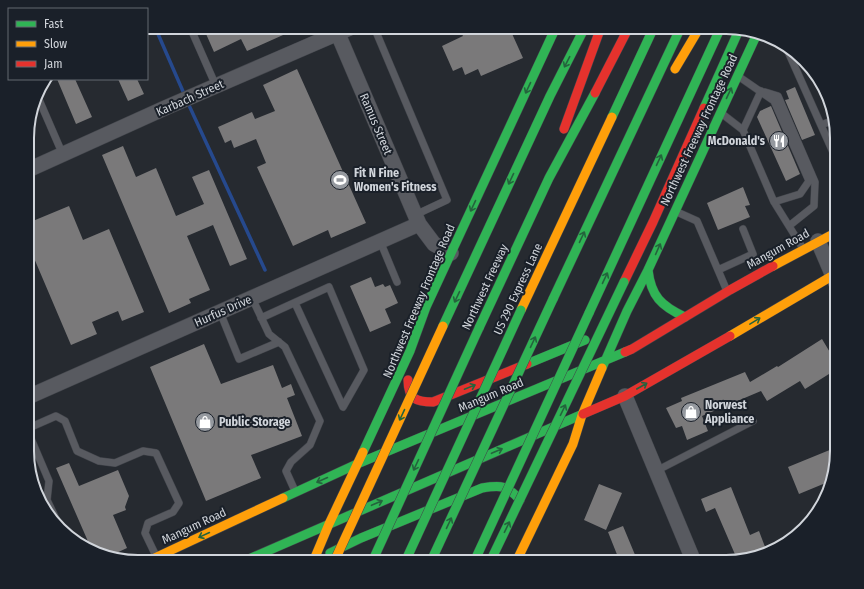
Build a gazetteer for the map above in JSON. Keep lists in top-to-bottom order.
{
  "streets": {
    "main road": [
      "Northwest Freeway Frontage Road",
      "Mangum Road",
      "Northwest Freeway",
      "US 290 Express Lane"
    ],
    "street": ["Karbach Street", "Ramus Street", "Hurfus Drive"]
  },
  "crossings": [
    ["Ramus Street", "Northwest Freeway Frontage Road"],
    ["Ramus Street", "Hurfus Drive"],
    ["Northwest Freeway Frontage Road", "Mangum Road"]
  ],
  "places": {
    "restaurant": ["McDonald's"],
    "sports": ["Fit N Fine Women's Fitness"],
    "shop": ["Norwest Appliance", "Public Storage"]
  },
  "legend": ["Fast", "Slow", "Jam"]
}
